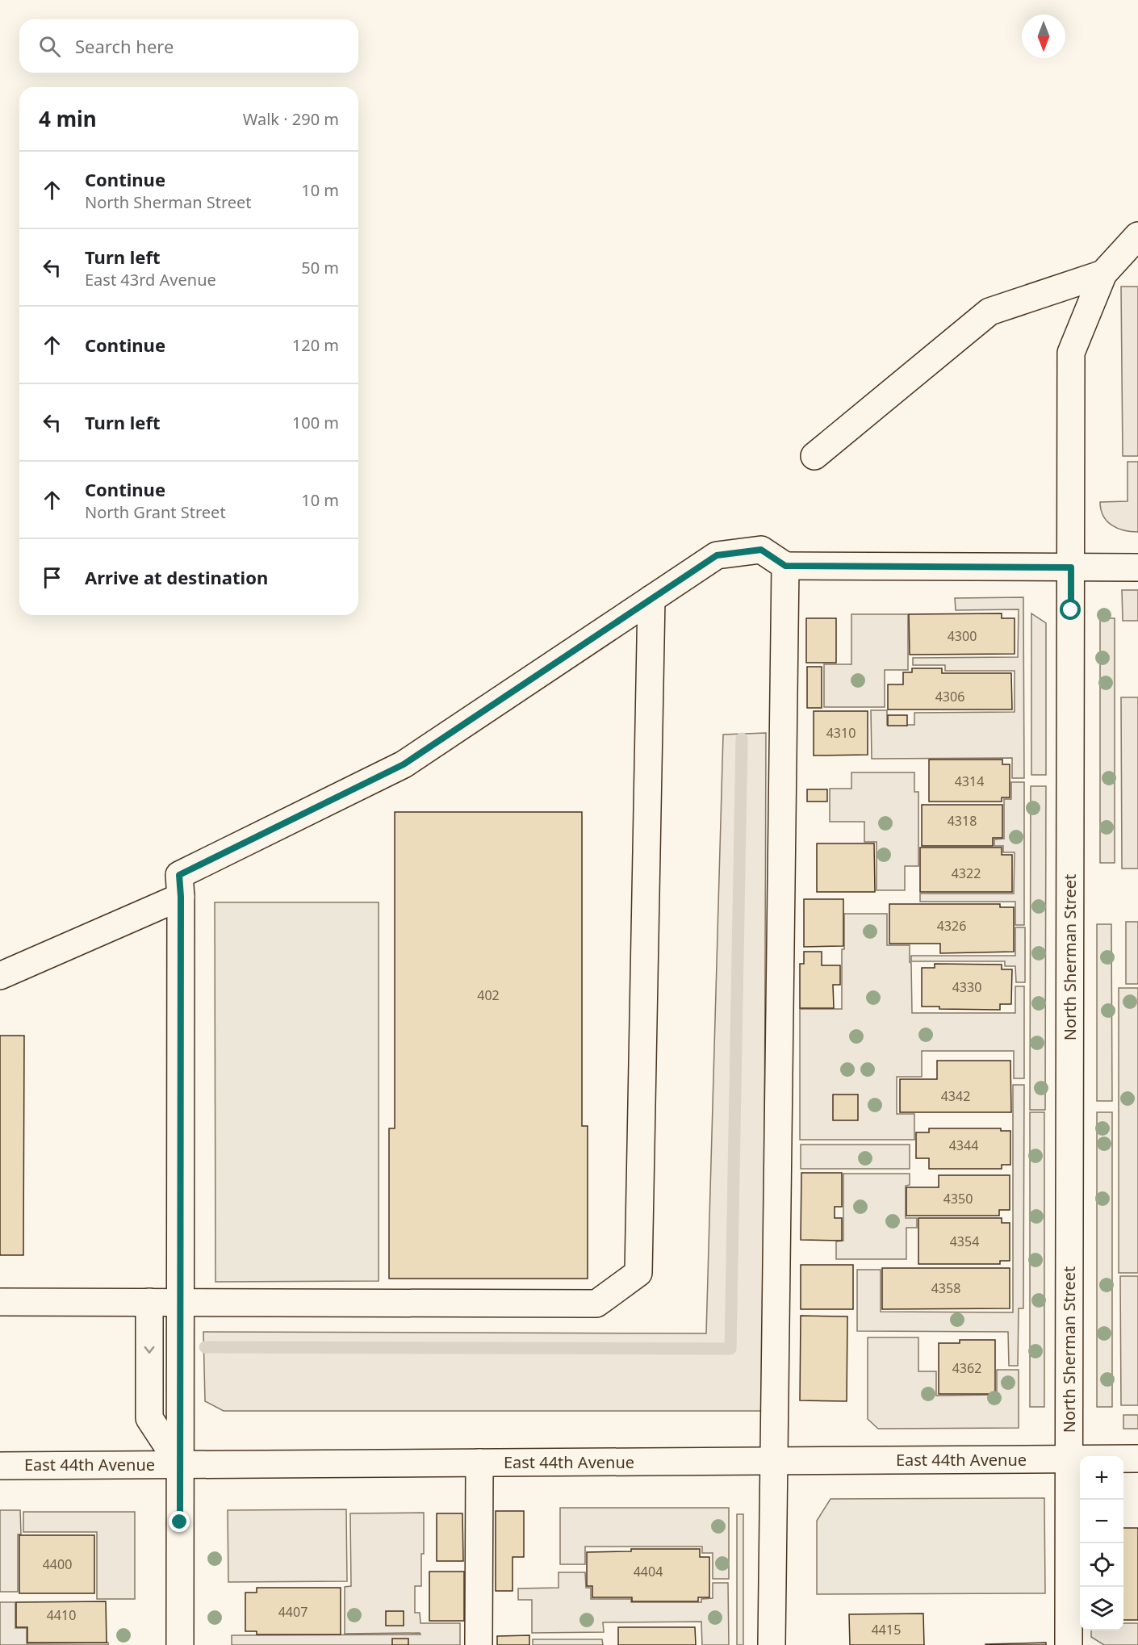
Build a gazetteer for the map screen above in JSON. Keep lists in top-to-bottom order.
{
  "streets": {
    "street": ["North Sherman Street", "East 44th Avenue"]
  },
  "crossings": [
    ["North Sherman Street", "East 44th Avenue"]
  ],
  "house_numbers": [
    "4300",
    "4306",
    "4310",
    "4314",
    "4318",
    "4322",
    "4326",
    "4330",
    "402",
    "4342",
    "4344",
    "4350",
    "4354",
    "4358",
    "4362",
    "4400",
    "4404",
    "4407",
    "4410",
    "4415"
  ],
  "north": "bottom",
  "page": {
    "search": "Search here",
    "heading": ["4 min", "Walk · 290 m"],
    "list": [
      ["Continue", "North Sherman Street", "10 m"],
      ["Turn left", "East 43rd Avenue", "50 m"],
      ["Continue", "120 m"],
      ["Turn left", "100 m"],
      ["Continue", "North Grant Street", "10 m"],
      "Arrive at destination"
    ],
    "map_buttons": ["+", "−"]
  }
}
